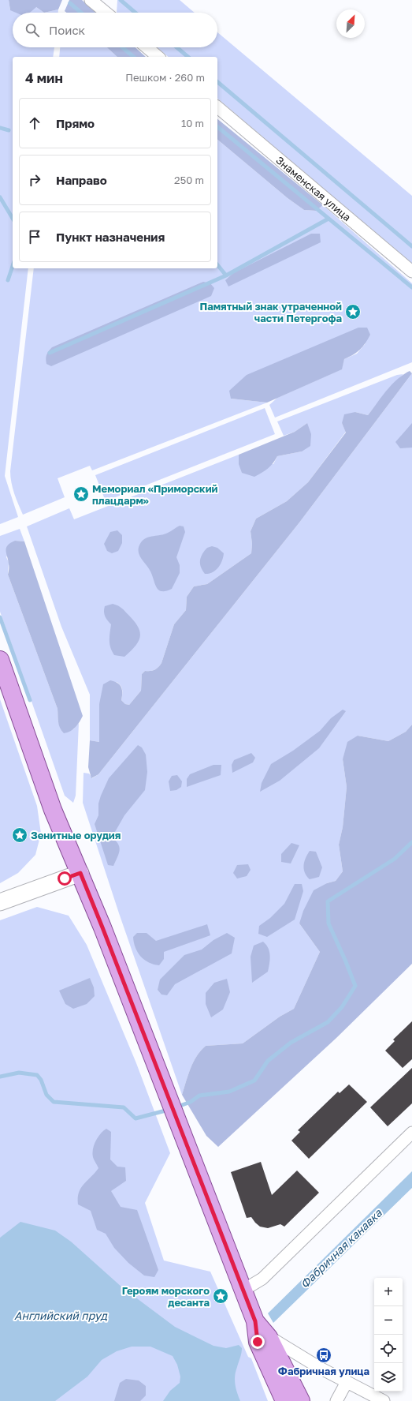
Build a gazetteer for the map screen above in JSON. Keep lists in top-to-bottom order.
{
  "streets": {
    "street": ["Знаменская улица"]
  },
  "water": ["Фабричная канавка", "Английский пруд"],
  "places": {
    "place": [
      "Памятный знак утраченной части Петергофа",
      "Мемориал «Приморский плацдарм»",
      "Зенитные орудия",
      "Героям морского десанта"
    ],
    "bus stop": ["Фабричная улица"]
  },
  "north": "top right",
  "page": {
    "search": "Поиск",
    "heading": ["4 мин", "Пешком · 260 m"],
    "list": [
      ["Прямо", "10 m"],
      ["Направо", "250 m"],
      "Пункт назначения"
    ],
    "map_buttons": ["+", "−"]
  }
}
